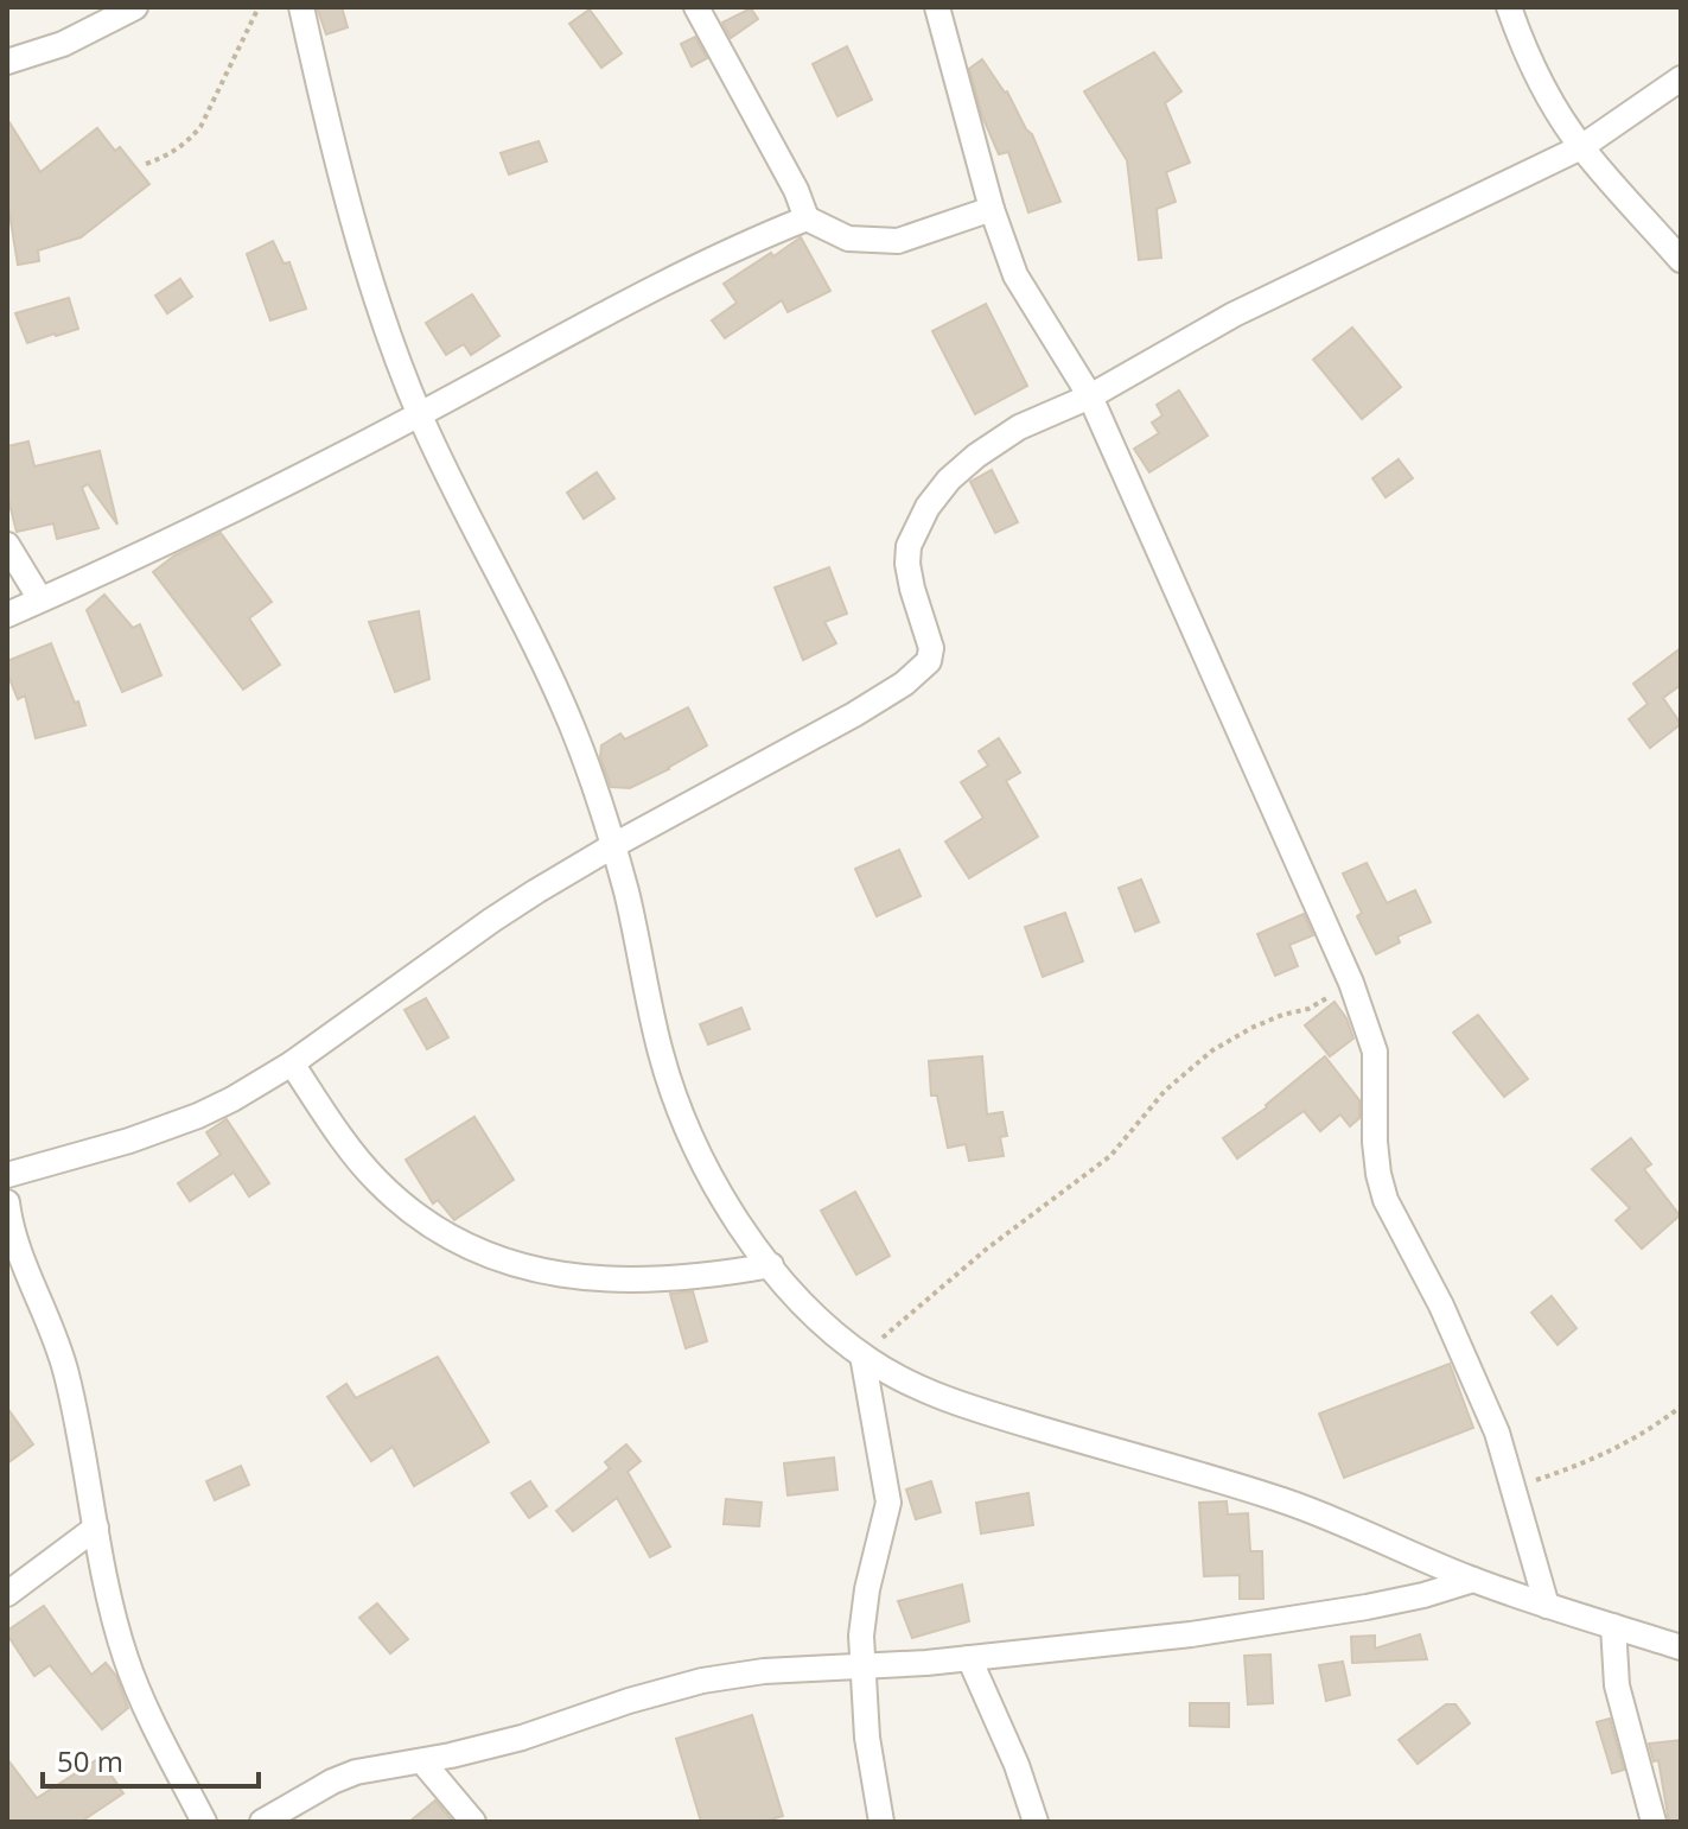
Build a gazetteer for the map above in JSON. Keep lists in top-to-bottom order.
{
  "scale_bar": "50 m"
}
